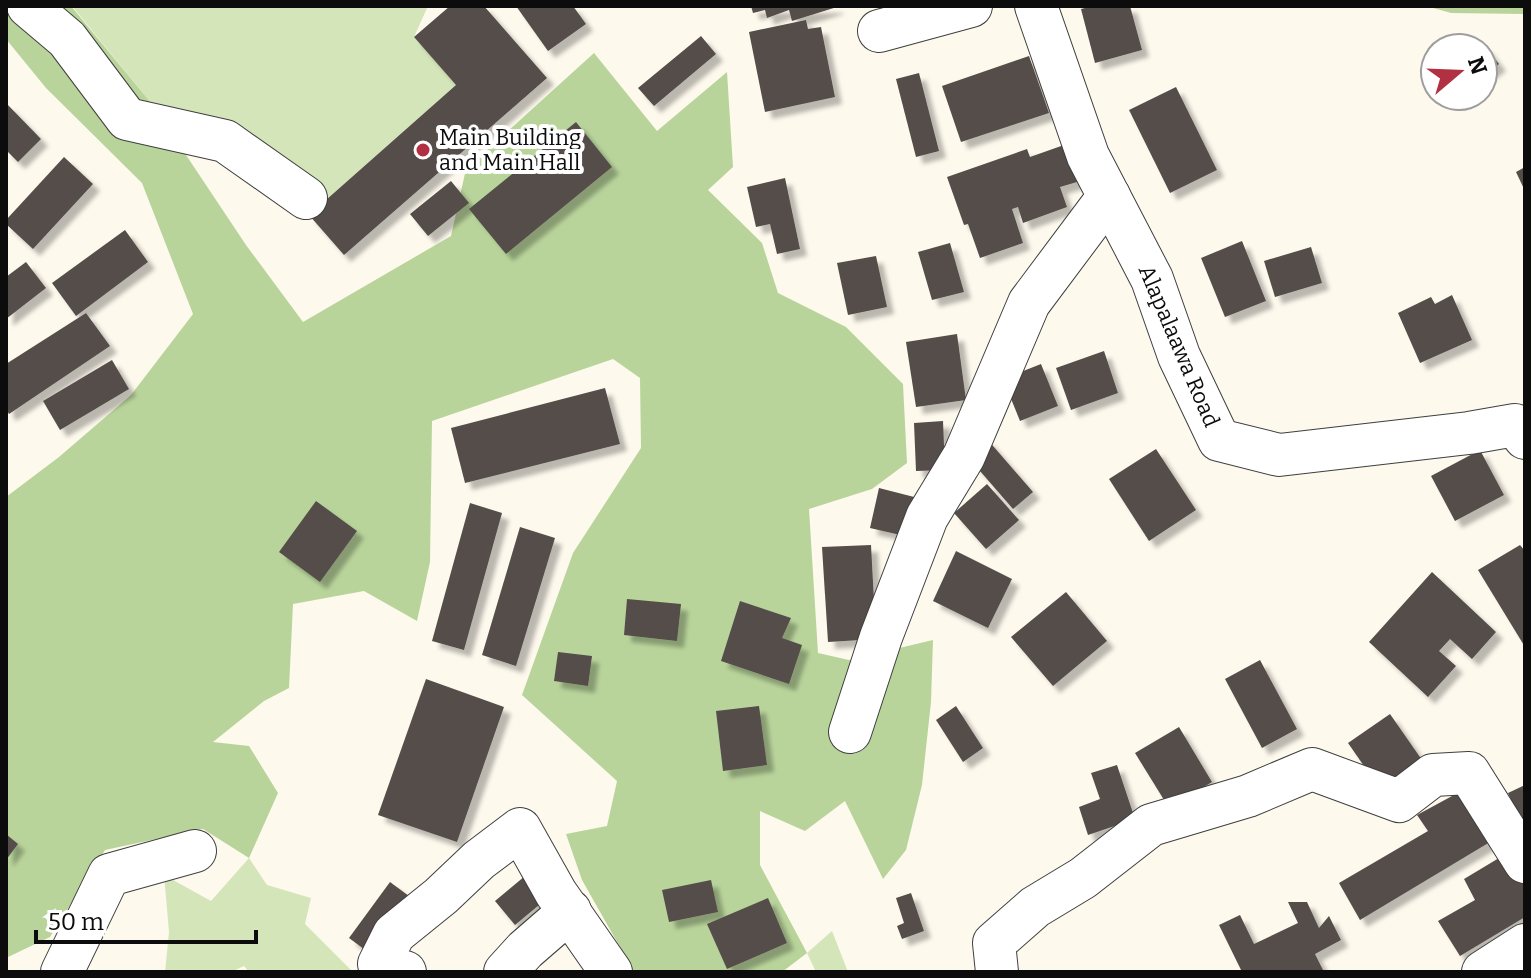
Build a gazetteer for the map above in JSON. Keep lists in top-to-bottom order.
{
  "streets": {
    "street": ["Alapalaawa Road"]
  },
  "places": ["Main Building and Main Hall"],
  "scale_bar": "50 m",
  "north": "right"
}
